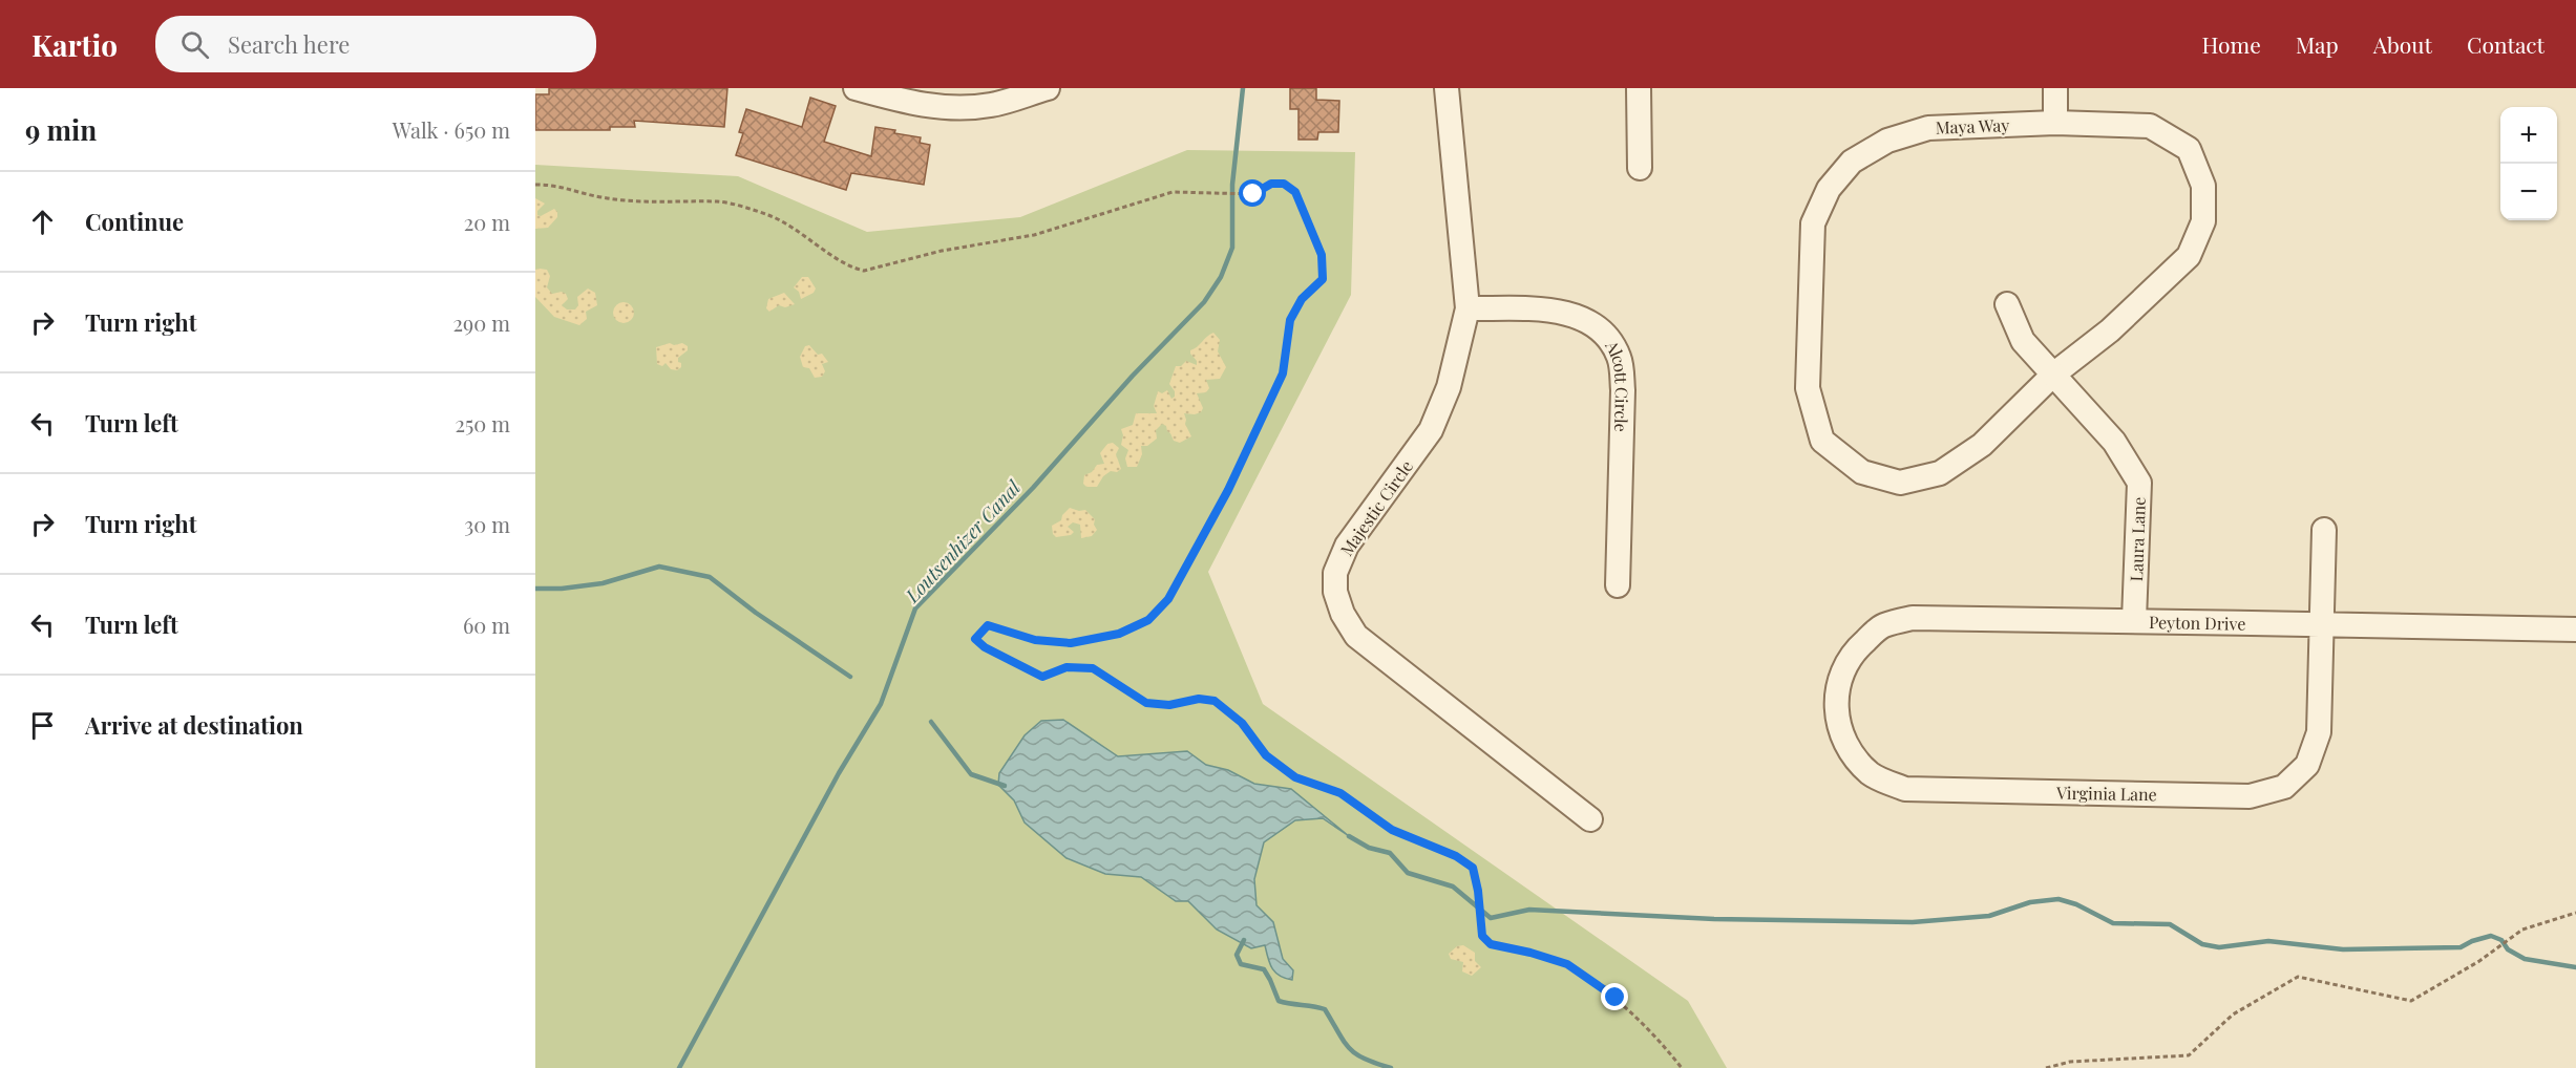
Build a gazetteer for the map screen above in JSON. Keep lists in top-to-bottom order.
{
  "streets": {
    "street": [
      "Maya Way",
      "Alcott Circle",
      "Majestic Circle",
      "Laura Lane",
      "Peyton Drive",
      "Virginia Lane"
    ]
  },
  "crossings": [
    ["Maya Way", "Laura Lane"],
    ["Alcott Circle", "Majestic Circle"],
    ["Laura Lane", "Peyton Drive"],
    ["Peyton Drive", "Virginia Lane"]
  ],
  "water": ["Loutsenhizer Canal"],
  "page": {
    "header": "Kartio",
    "search": "Search here",
    "nav": [
      "Home",
      "Map",
      "About",
      "Contact"
    ],
    "heading": ["9 min", "Walk · 650 m"],
    "map_buttons": ["+", "−"],
    "list": [
      ["Continue", "20 m"],
      ["Turn right", "290 m"],
      ["Turn left", "250 m"],
      ["Turn right", "30 m"],
      ["Turn left", "60 m"],
      "Arrive at destination"
    ]
  }
}
